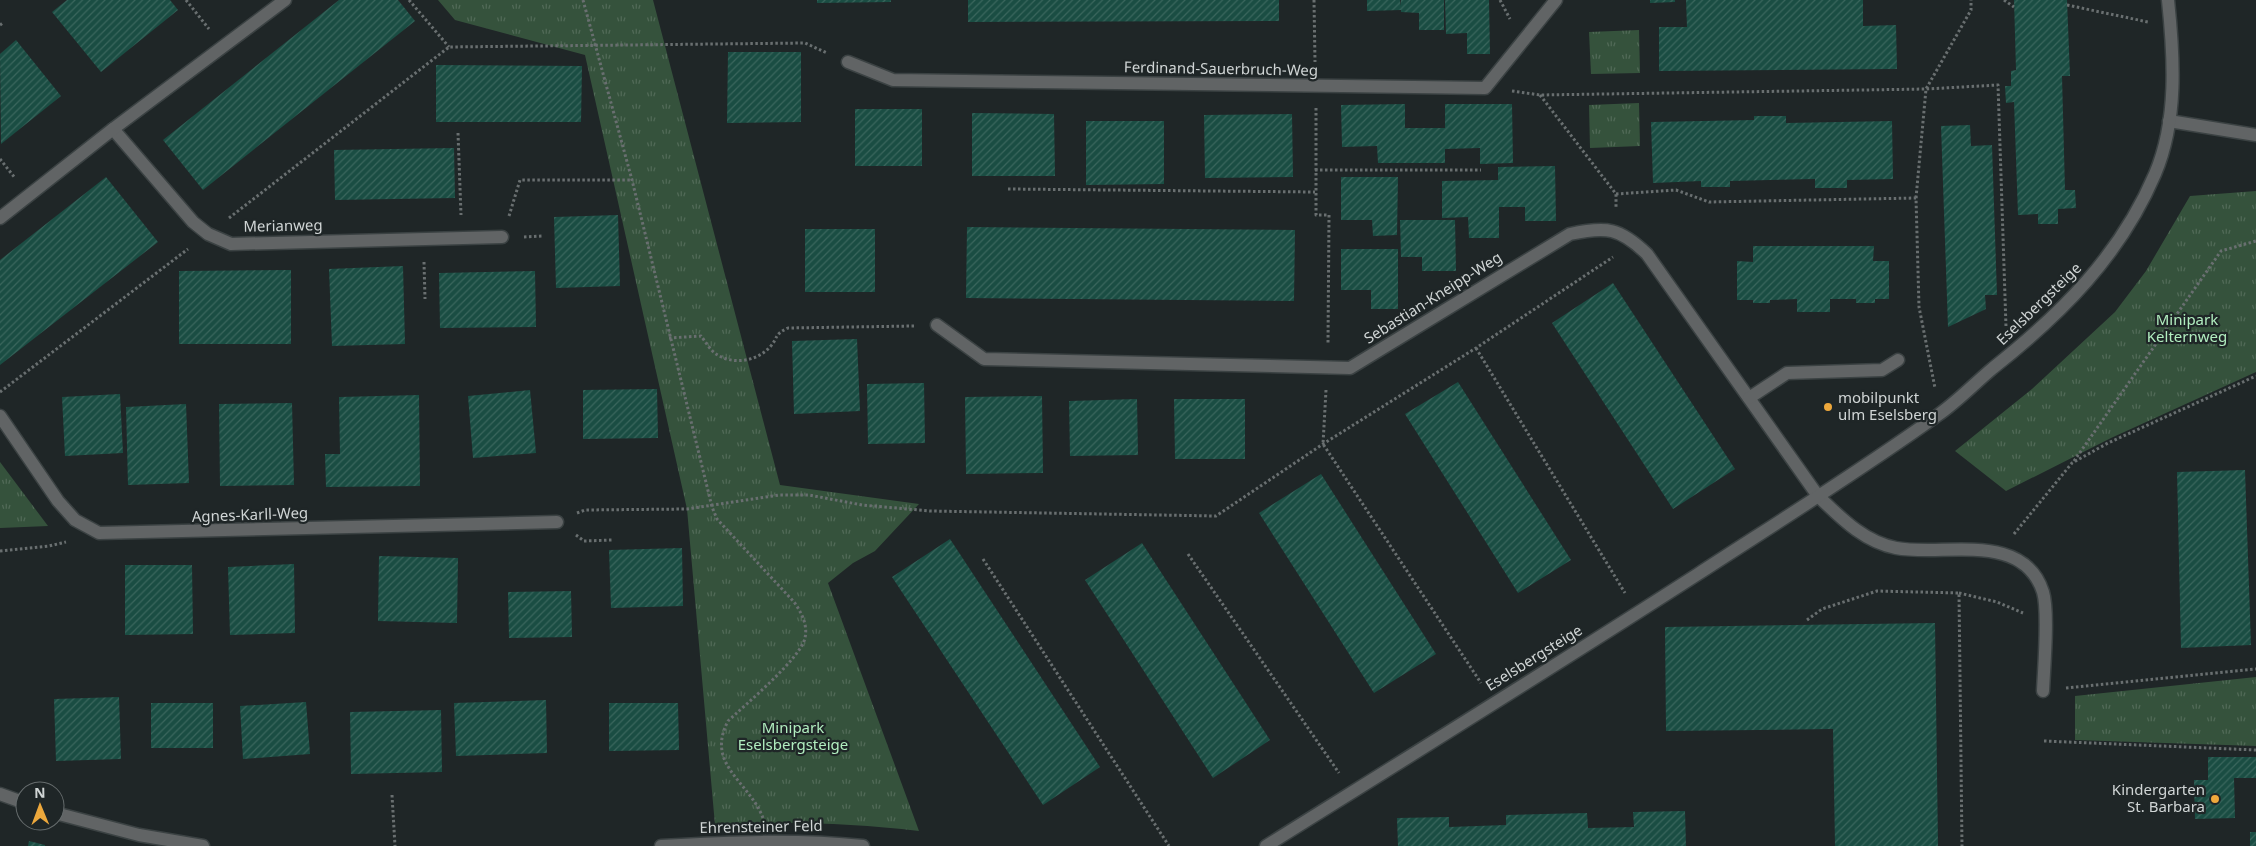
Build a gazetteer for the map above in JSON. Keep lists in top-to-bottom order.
{
  "streets": {
    "street": [
      "Ferdinand-Sauerbruch-Weg",
      "Merianweg",
      "Sebastian-Kneipp-Weg",
      "Eselsbergsteige",
      "Agnes-Karll-Weg",
      "Ehrensteiner Feld"
    ]
  },
  "crossings": [
    ["Sebastian-Kneipp-Weg", "Eselsbergsteige"]
  ],
  "parks": ["Minipark Kelternweg", "Minipark Eselsbergsteige"],
  "places": ["mobilpunkt ulm Eselsberg", "Kindergarten St. Barbara"],
  "north": "top"
}
